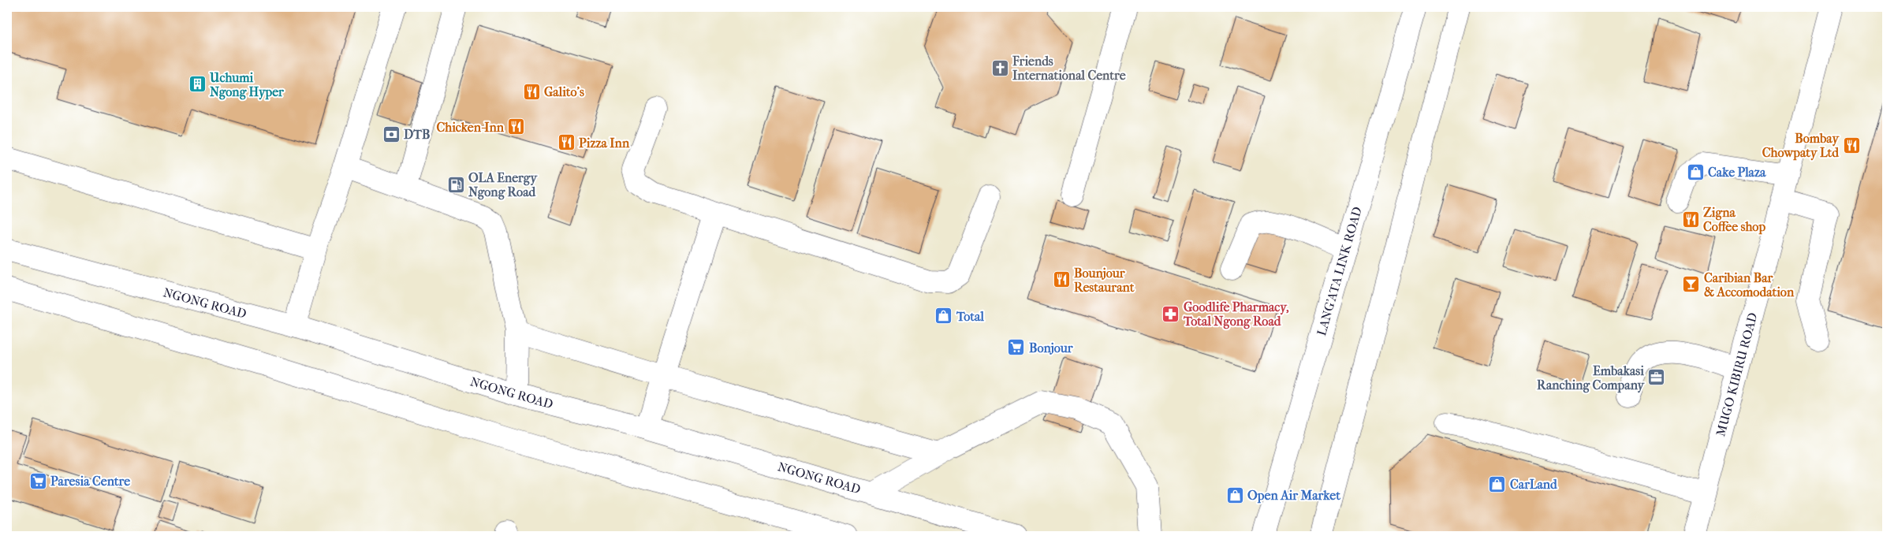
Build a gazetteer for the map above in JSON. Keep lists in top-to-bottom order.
{
  "streets": {
    "main road": ["LANG'ATA LINK ROAD", "NGONG ROAD", "MUGO KIBIRU ROAD"]
  },
  "places": {
    "church": ["Friends International Centre"],
    "building": ["Uchumi Ngong Hyper"],
    "restaurant": [
      "Galito's",
      "Chicken-Inn",
      "Pizza Inn",
      "Bombay Chowpaty Ltd",
      "Zigna Coffee shop",
      "Bounjour Restaurant"
    ],
    "bank": ["DTB"],
    "shop": [
      "Cake Plaza",
      "Total",
      "CarLand",
      "Open Air Market"
    ],
    "fuel station": ["OLA Energy Ngong Road"],
    "bar": ["Caribian Bar & Accomodation"],
    "pharmacy": ["Goodlife Pharmacy, Total Ngong Road"],
    "supermarket": ["Bonjour", "Paresia Centre"],
    "office": ["Embakasi Ranching Company"]
  }
}
